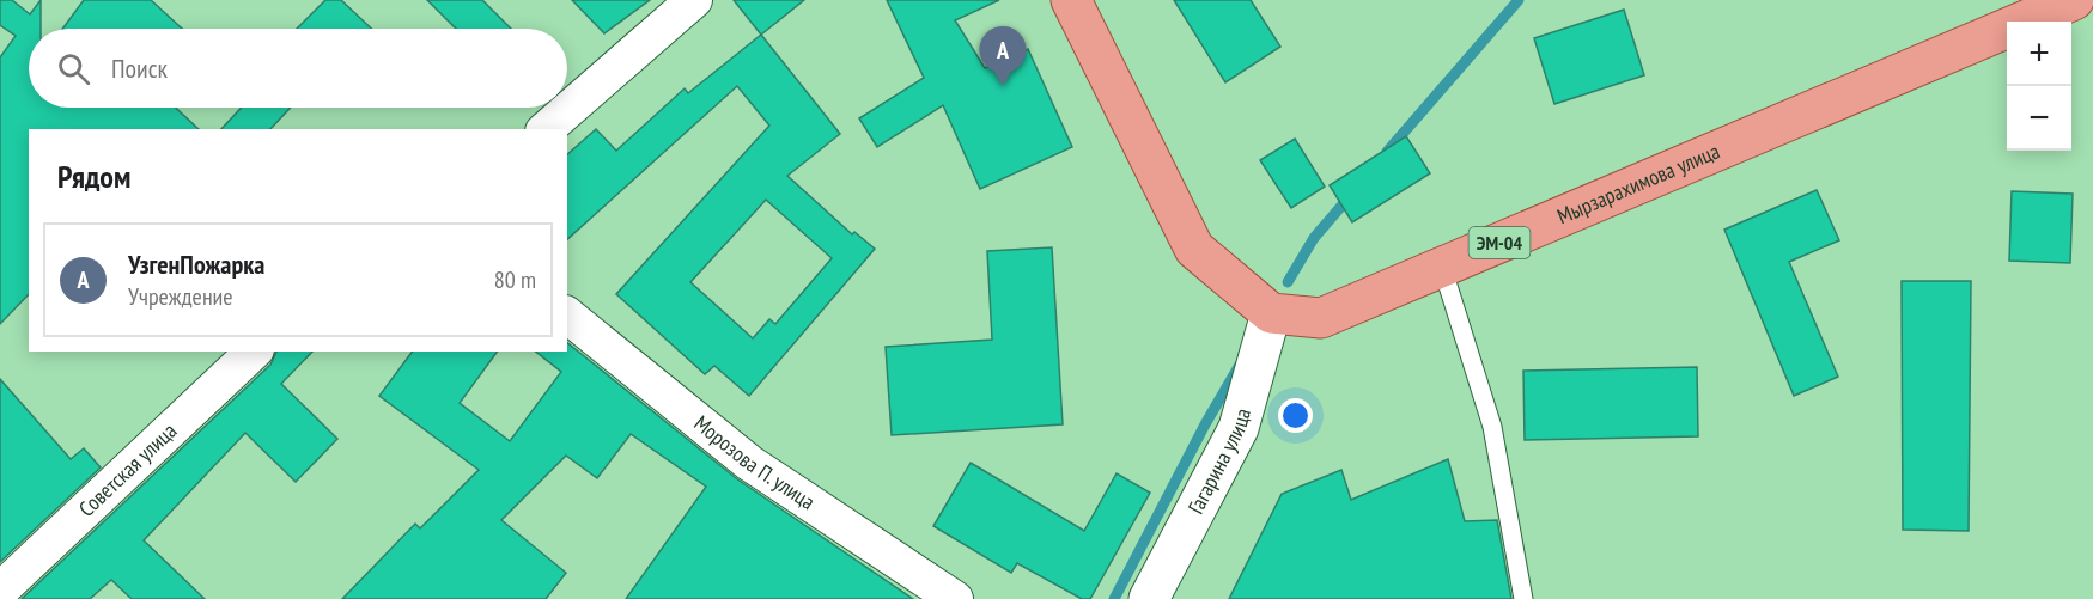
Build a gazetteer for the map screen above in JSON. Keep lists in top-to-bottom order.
{
  "streets": {
    "main road": ["Мырзарахимова улица", "ЭМ-04"],
    "street": ["Гагарина улица", "Морозова П. улица", "Советская улица"]
  },
  "crossings": [
    ["Мырзарахимова улица", "Гагарина улица"]
  ],
  "page": {
    "map_buttons": ["+", "−"],
    "pins": "A",
    "search": "Поиск",
    "heading": "Рядом",
    "list": [
      {
        "mark": "A",
        "name": "УзгенПожарка",
        "note": "Учреждение",
        "value": "80 m"
      }
    ]
  }
}
